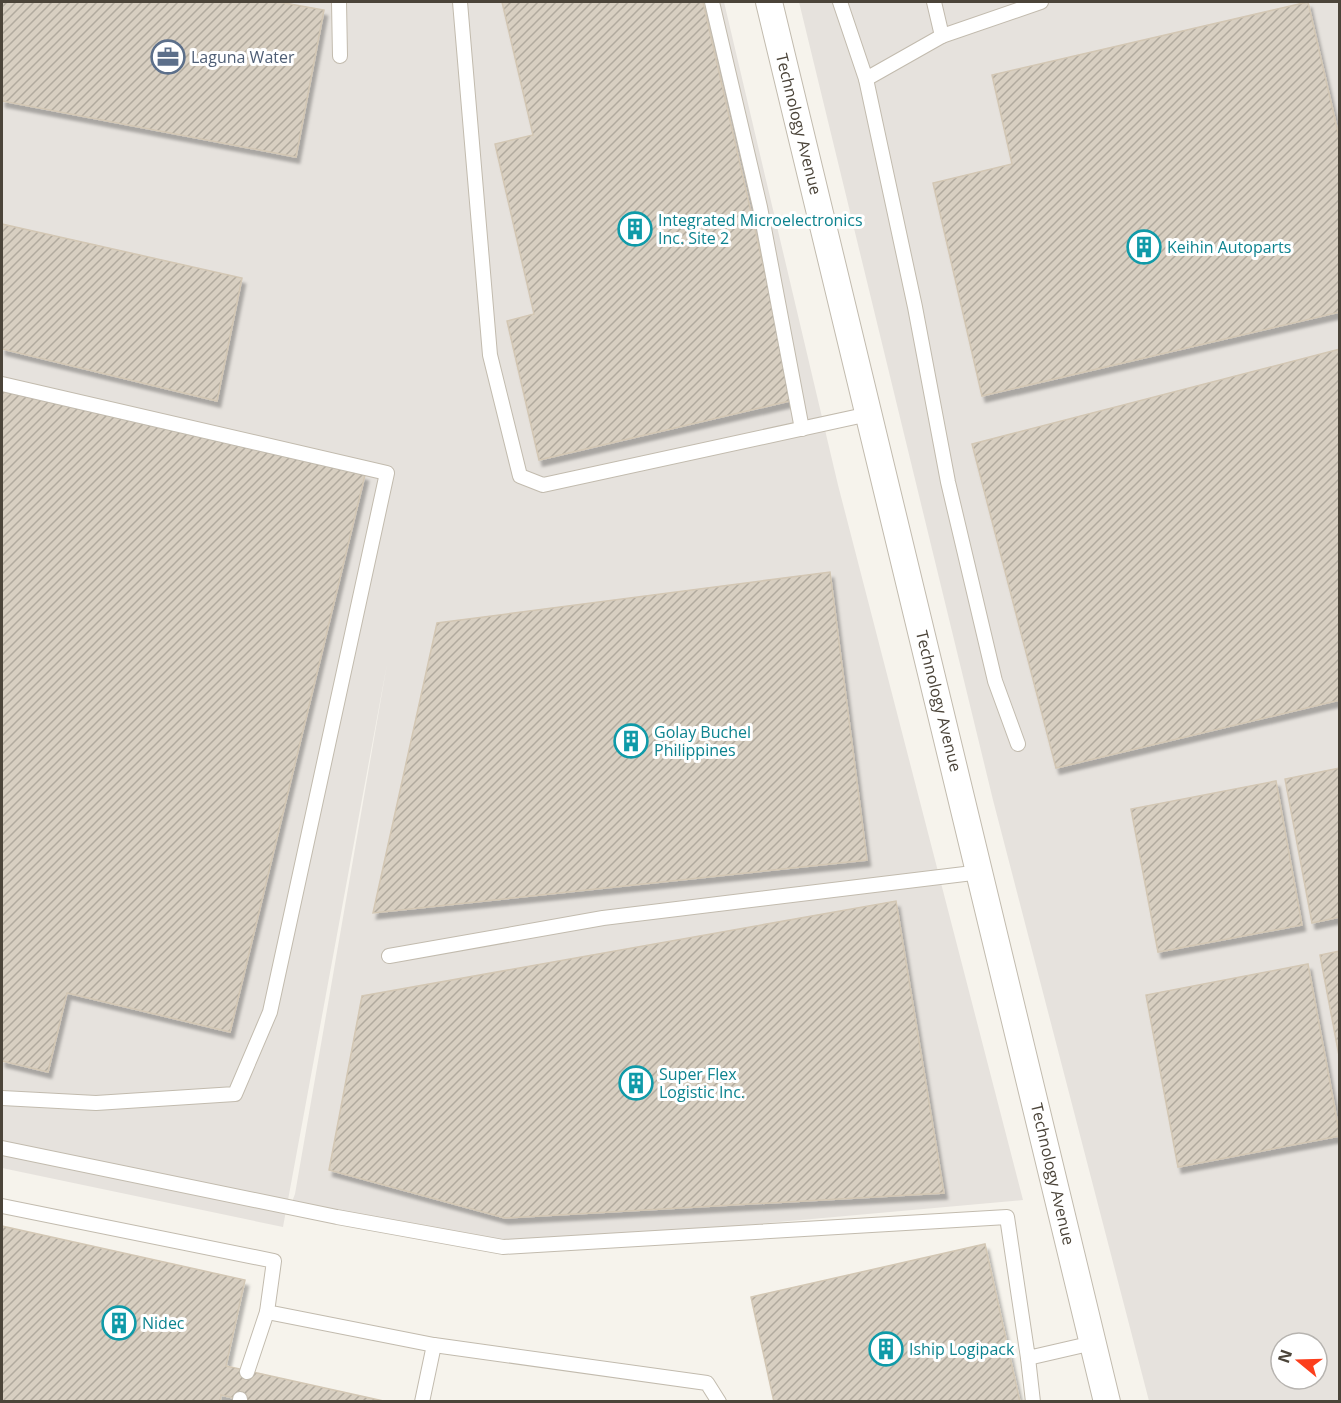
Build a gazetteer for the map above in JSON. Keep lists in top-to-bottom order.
{
  "streets": {
    "street": ["Technology Avenue"]
  },
  "places": {
    "office": ["Laguna Water"],
    "building": [
      "Integrated Microelectronics Inc. Site 2",
      "Keihin Autoparts",
      "Golay Buchel Philippines",
      "Super Flex Logistic Inc.",
      "Nidec",
      "Iship Logipack"
    ]
  },
  "north": "left"
}
